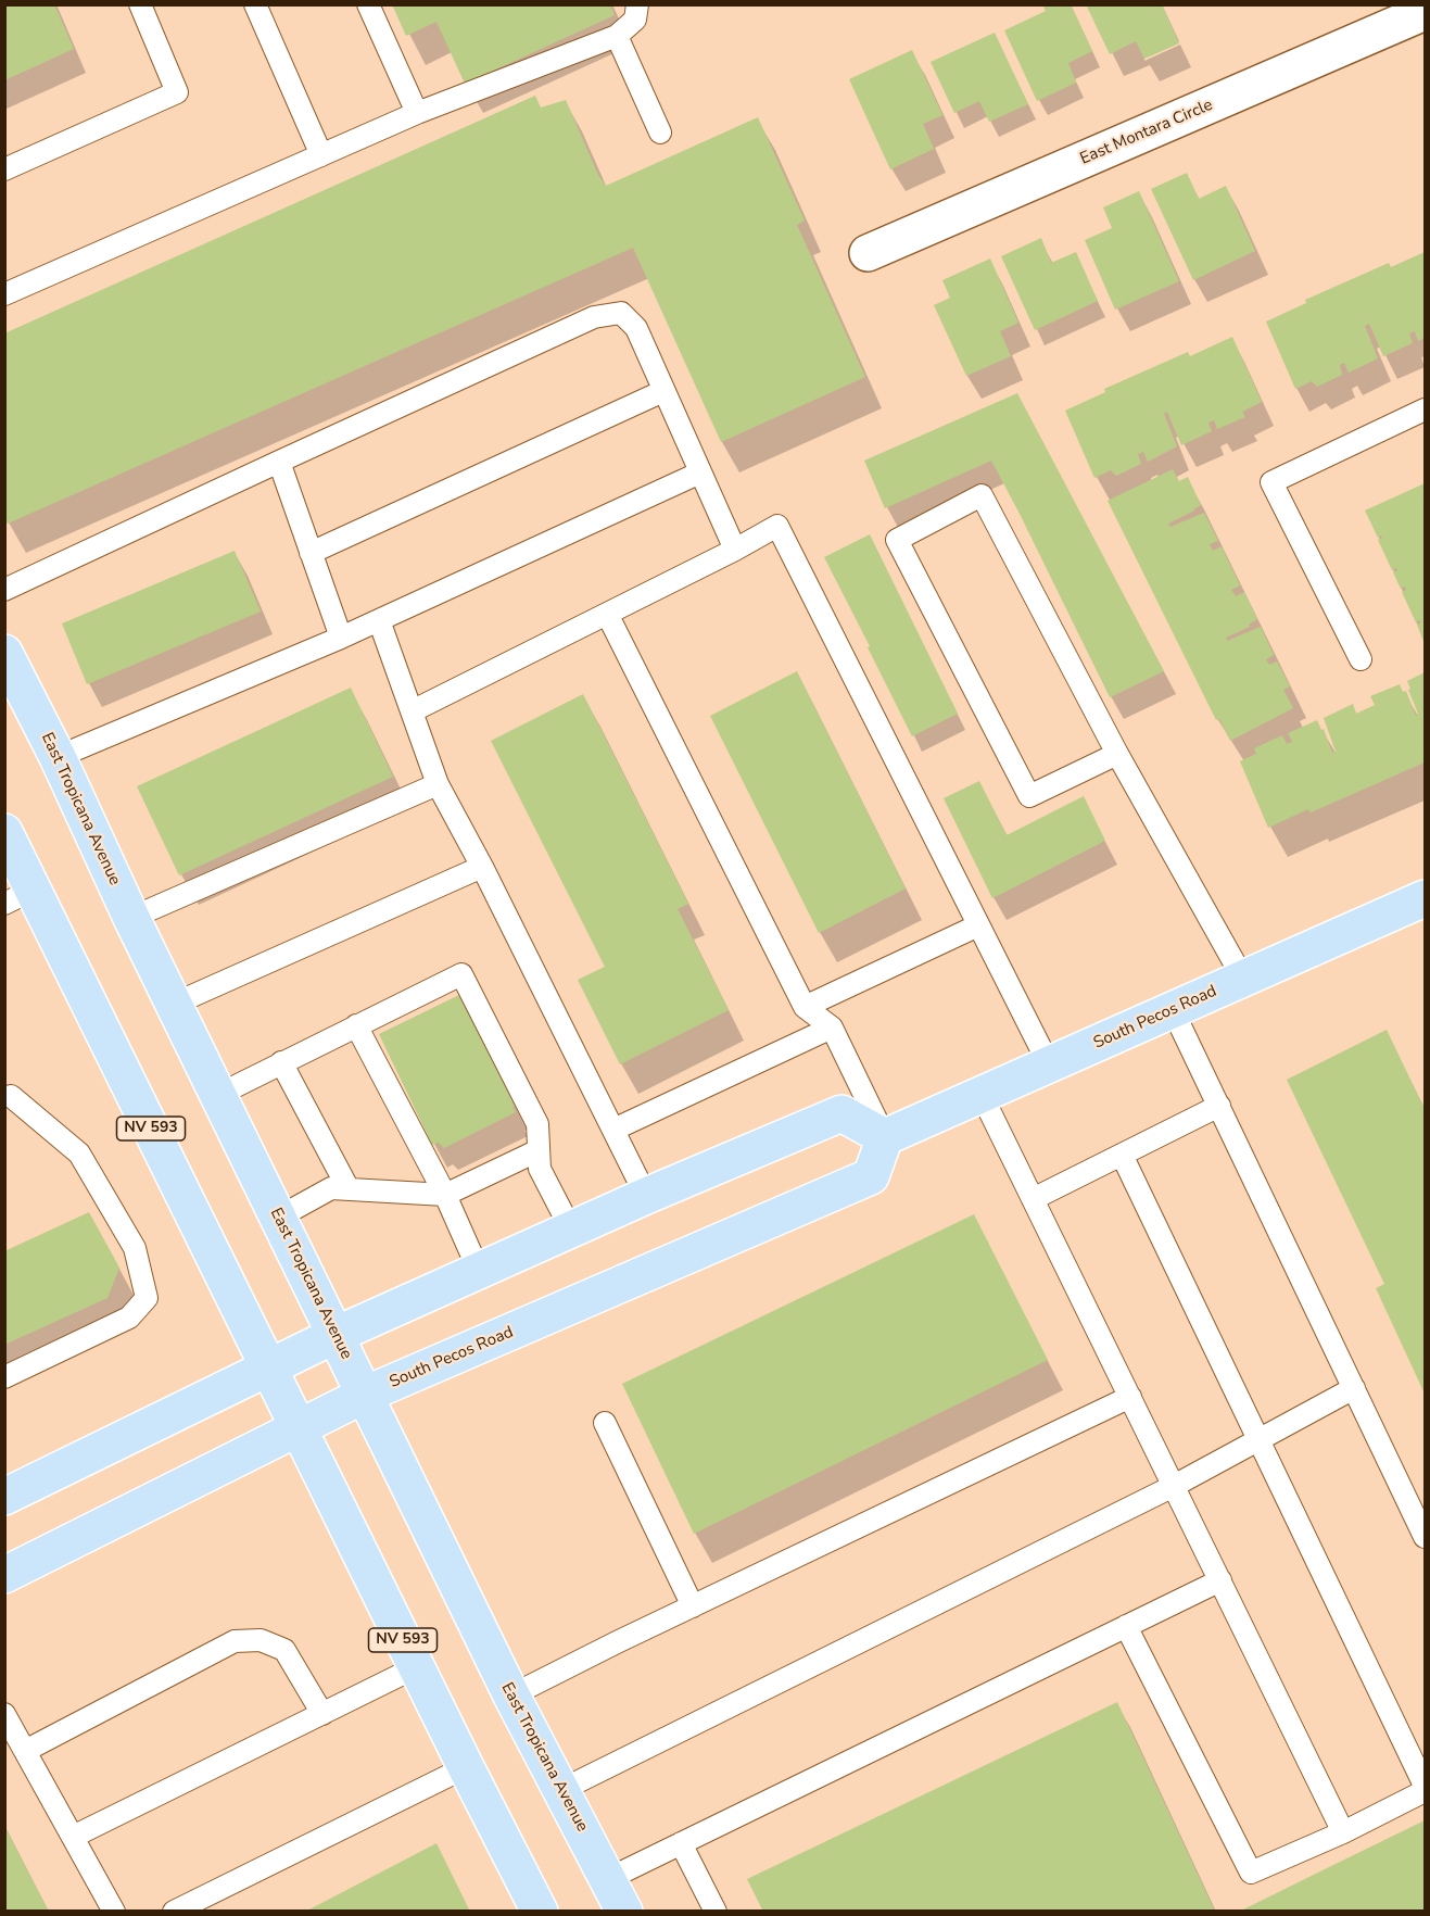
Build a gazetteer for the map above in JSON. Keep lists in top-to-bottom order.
{
  "streets": {
    "main road": ["East Tropicana Avenue", "South Pecos Road", "NV 593"],
    "street": ["East Montara Circle"]
  },
  "crossings": [
    ["East Tropicana Avenue", "South Pecos Road"],
    ["South Pecos Road", "NV 593"]
  ]
}
